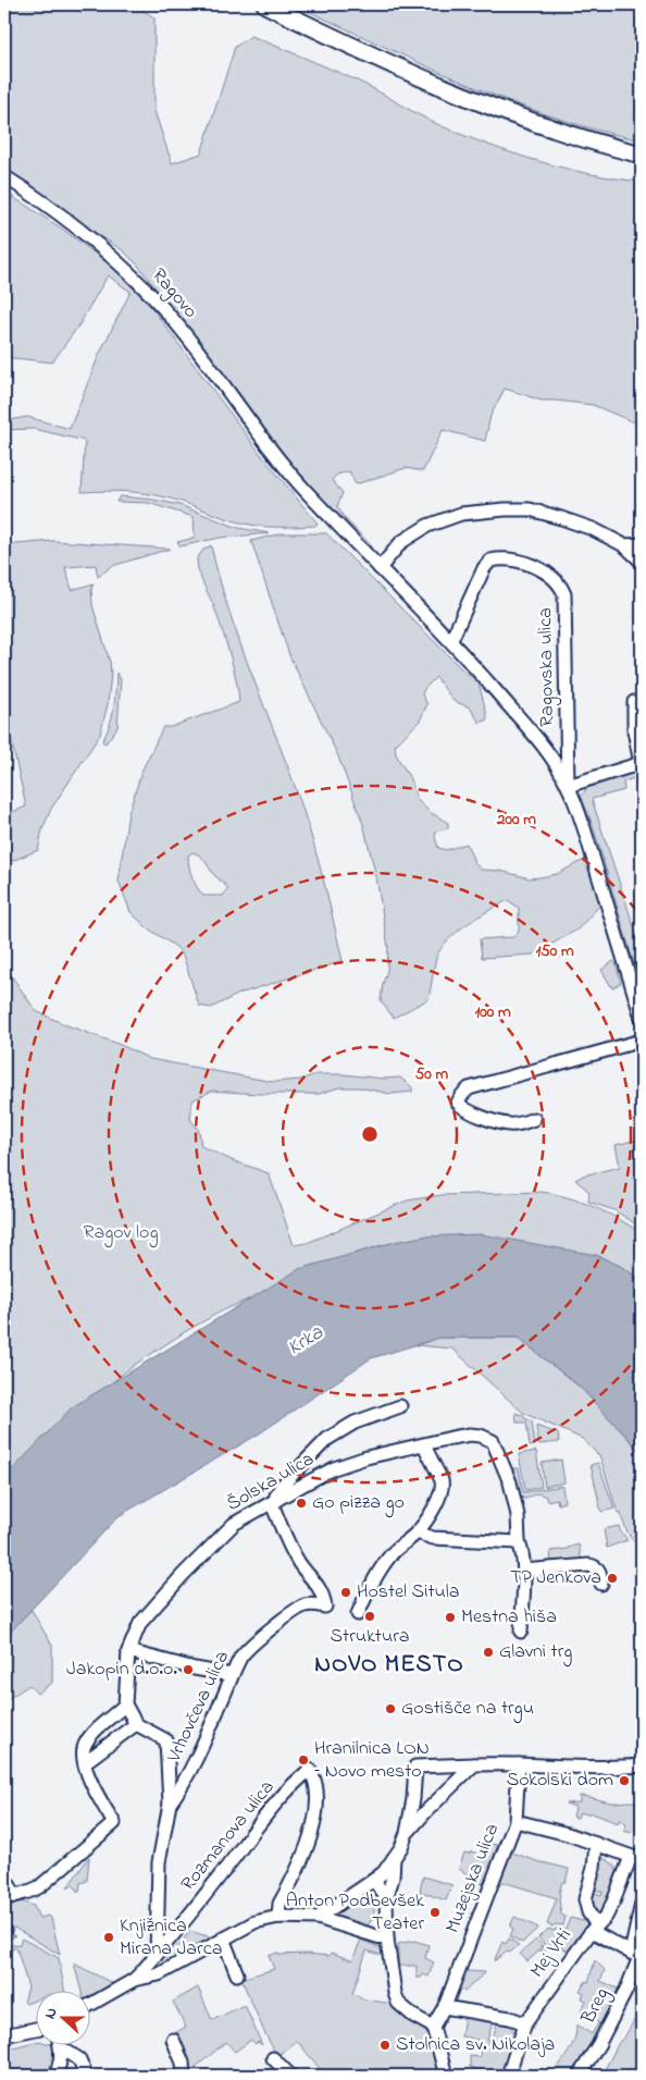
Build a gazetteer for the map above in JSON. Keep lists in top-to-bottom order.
{
  "streets": {
    "street": [
      "Ragovo",
      "Ragovska ulica",
      "Šolska ulica",
      "Vrhovčeva ulica",
      "Rozmanova ulica",
      "Muzejska ulica",
      "Mej Vrti",
      "Breg"
    ]
  },
  "crossings": [
    ["Ragovo", "Ragovska ulica"],
    ["Šolska ulica", "Vrhovčeva ulica"]
  ],
  "districts": ["NOVO MESTO"],
  "water": ["Krka"],
  "parks": ["Ragov log"],
  "places": [
    "Go pizza go",
    "TP Jenkova",
    "Hostel Situla",
    "Struktura",
    "Mestna hiša",
    "Glavni trg",
    "Jakopin d.o.o.",
    "Gostišče na trgu",
    "Hranilnica LON – Novo mesto",
    "Sokolski dom",
    "Anton Podbevšek Teater",
    "Knjižnica Mirana Jarca",
    "Stolnica sv. Nikolaja"
  ],
  "north": "left",
  "rings": [
    "200 m",
    "150 m",
    "100 m",
    "50 m"
  ]
}
